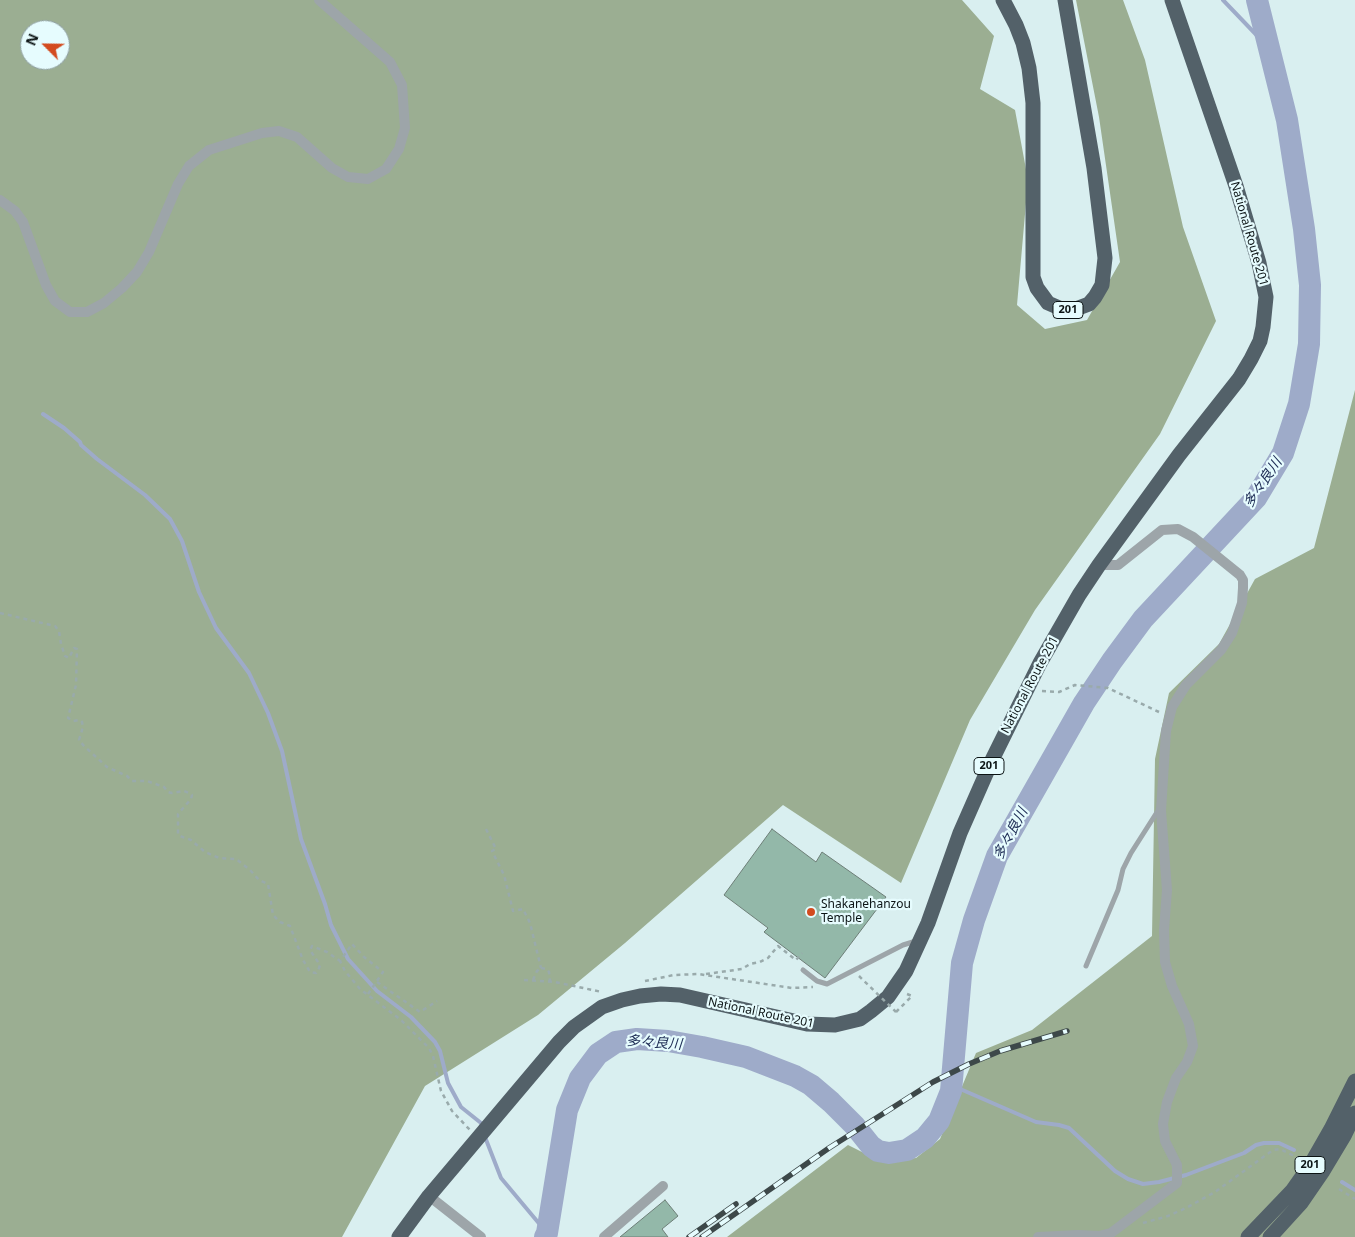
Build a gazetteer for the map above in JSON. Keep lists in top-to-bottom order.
{
  "streets": {
    "highway": ["National Route 201", "201"]
  },
  "water": ["多々良川"],
  "places": ["Shakanehanzou Temple"],
  "north": "top left"
}
